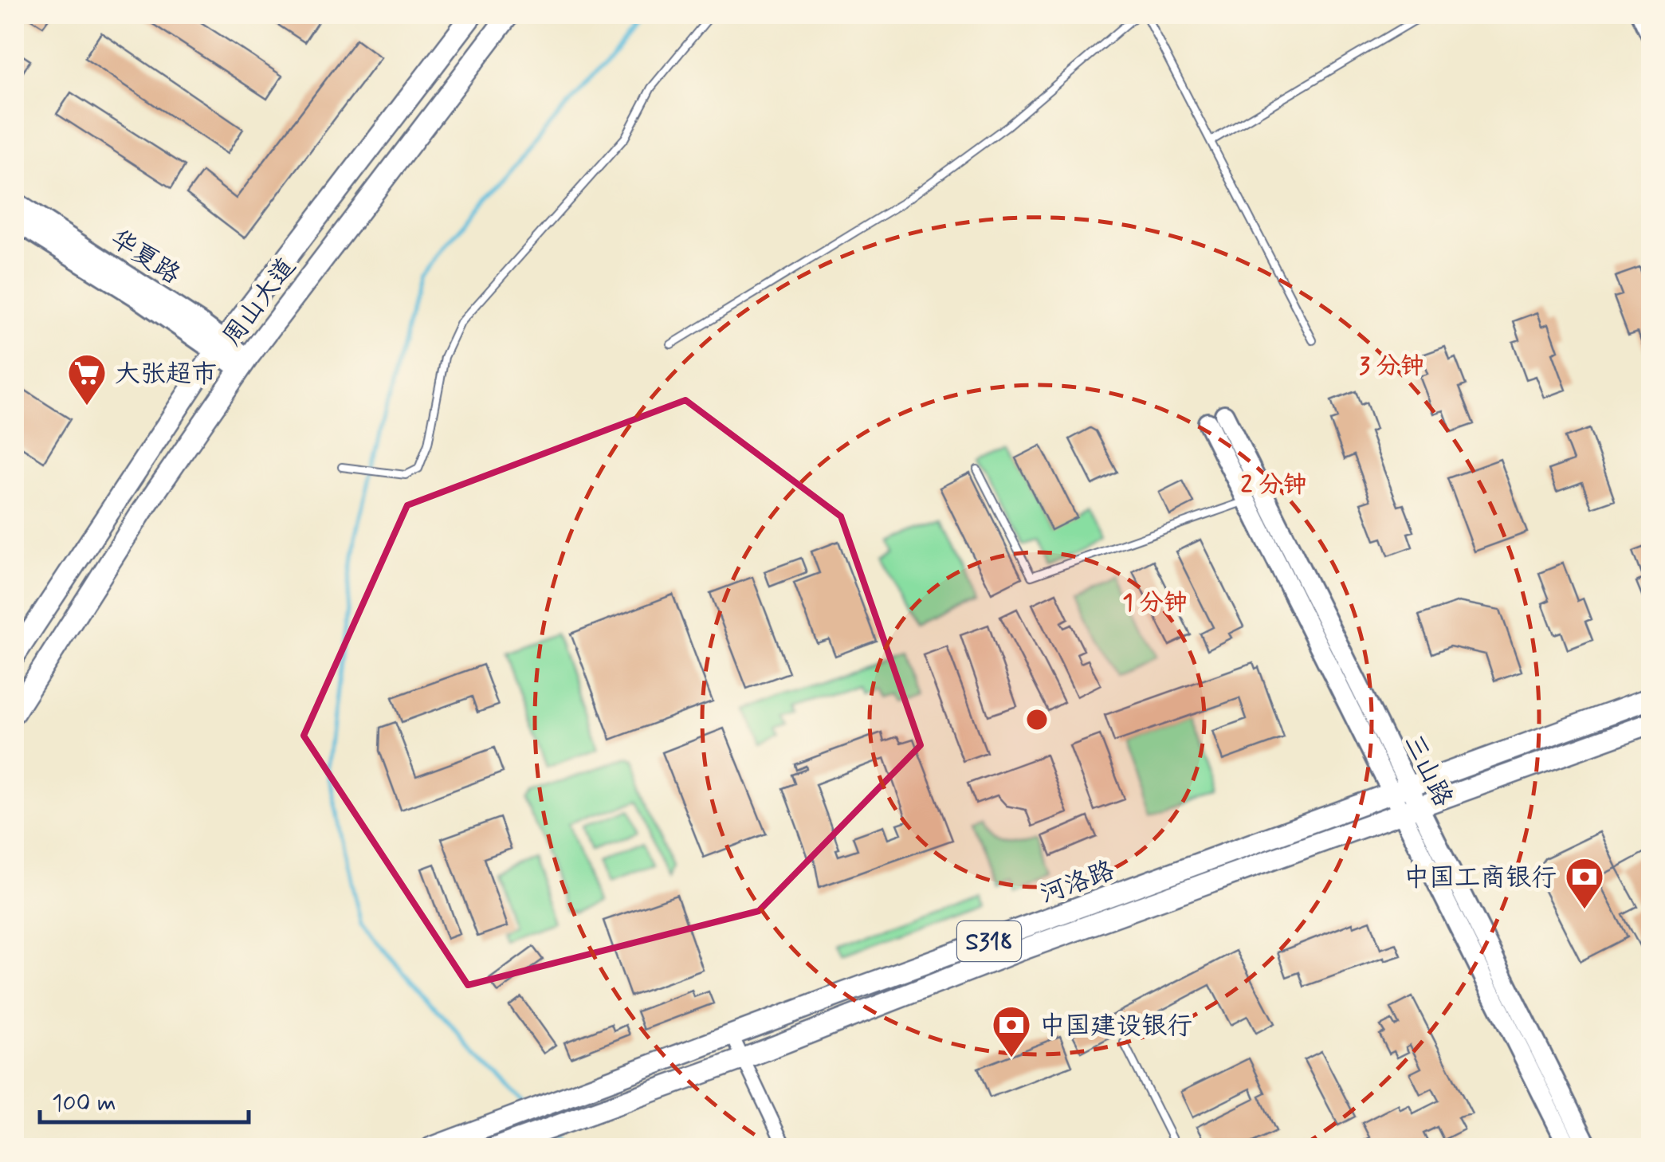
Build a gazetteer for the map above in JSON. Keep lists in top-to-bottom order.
{
  "streets": {
    "main road": ["周山大道", "河洛路", "S318"],
    "street": ["华夏路", "三山路"]
  },
  "crossings": [
    ["华夏路", "周山大道"],
    ["三山路", "河洛路"]
  ],
  "places": {
    "supermarket": ["大张超市"],
    "bank": ["中国工商银行", "中国建设银行"]
  },
  "scale_bar": "100 m",
  "rings": ["3 分钟", "2 分钟", "1 分钟"]
}
